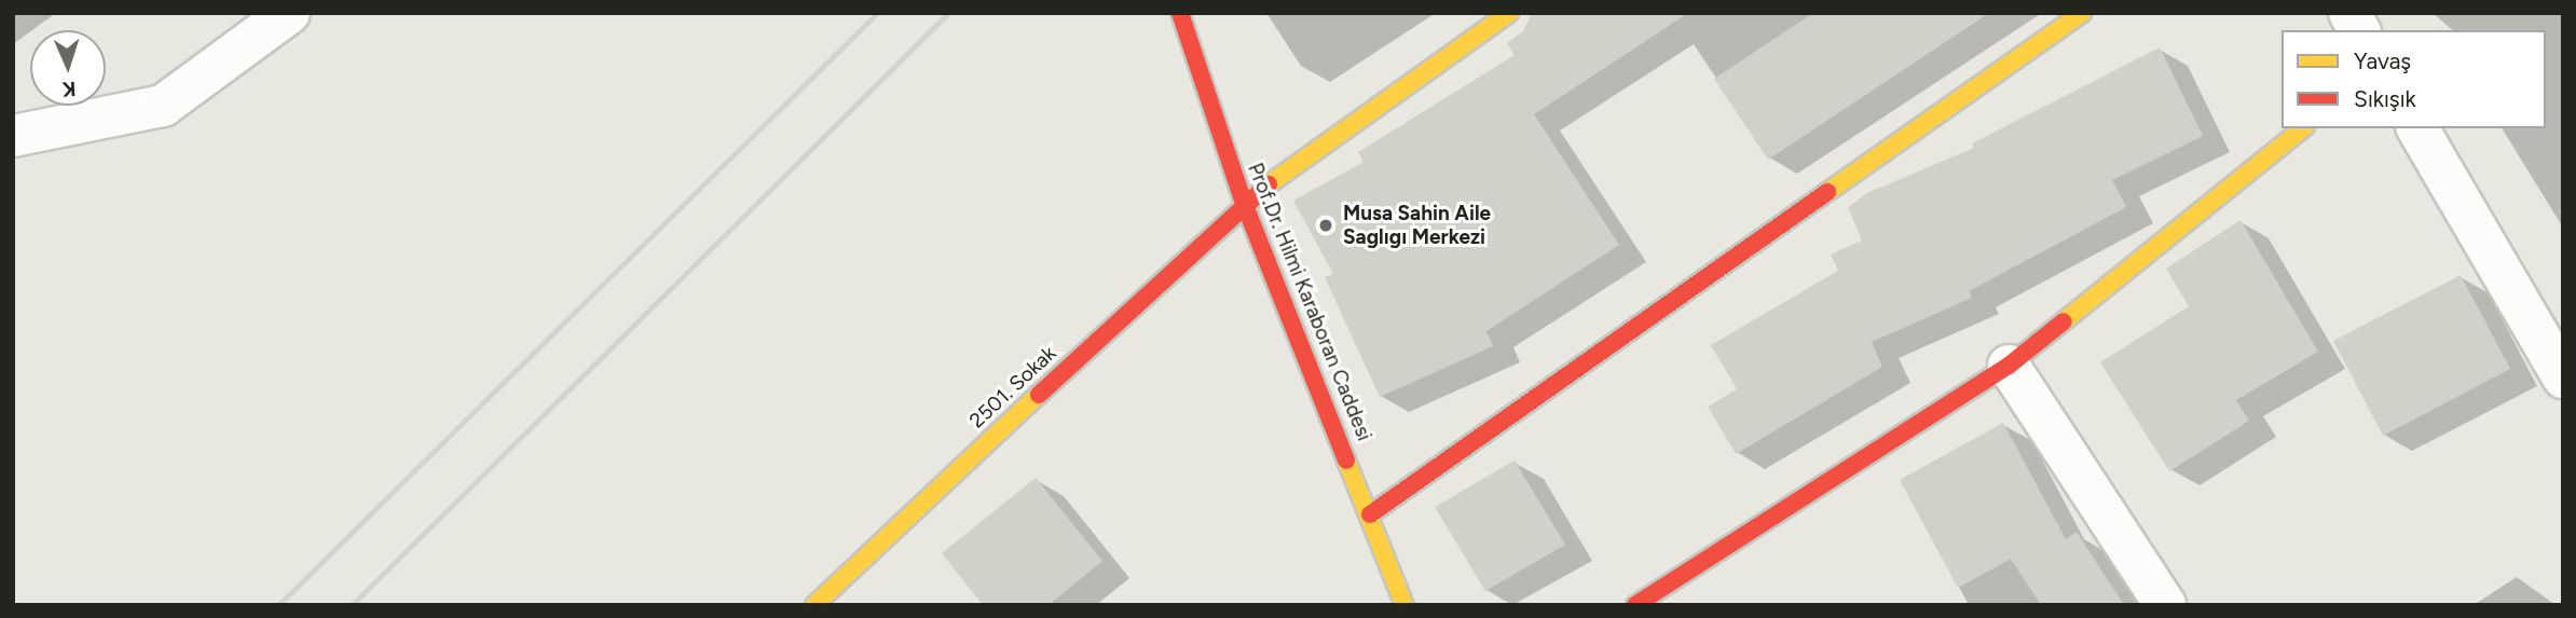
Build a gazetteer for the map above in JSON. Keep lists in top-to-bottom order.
{
  "streets": {
    "street": ["Prof.Dr. Hilmi Karaboran Caddesi", "2501. Sokak"]
  },
  "crossings": [
    ["Prof.Dr. Hilmi Karaboran Caddesi", "2501. Sokak"]
  ],
  "places": ["Musa Sahin Aile Saglıgı Merkezi"],
  "legend": ["Yavaş", "Sıkışık"],
  "north": "bottom"
}
